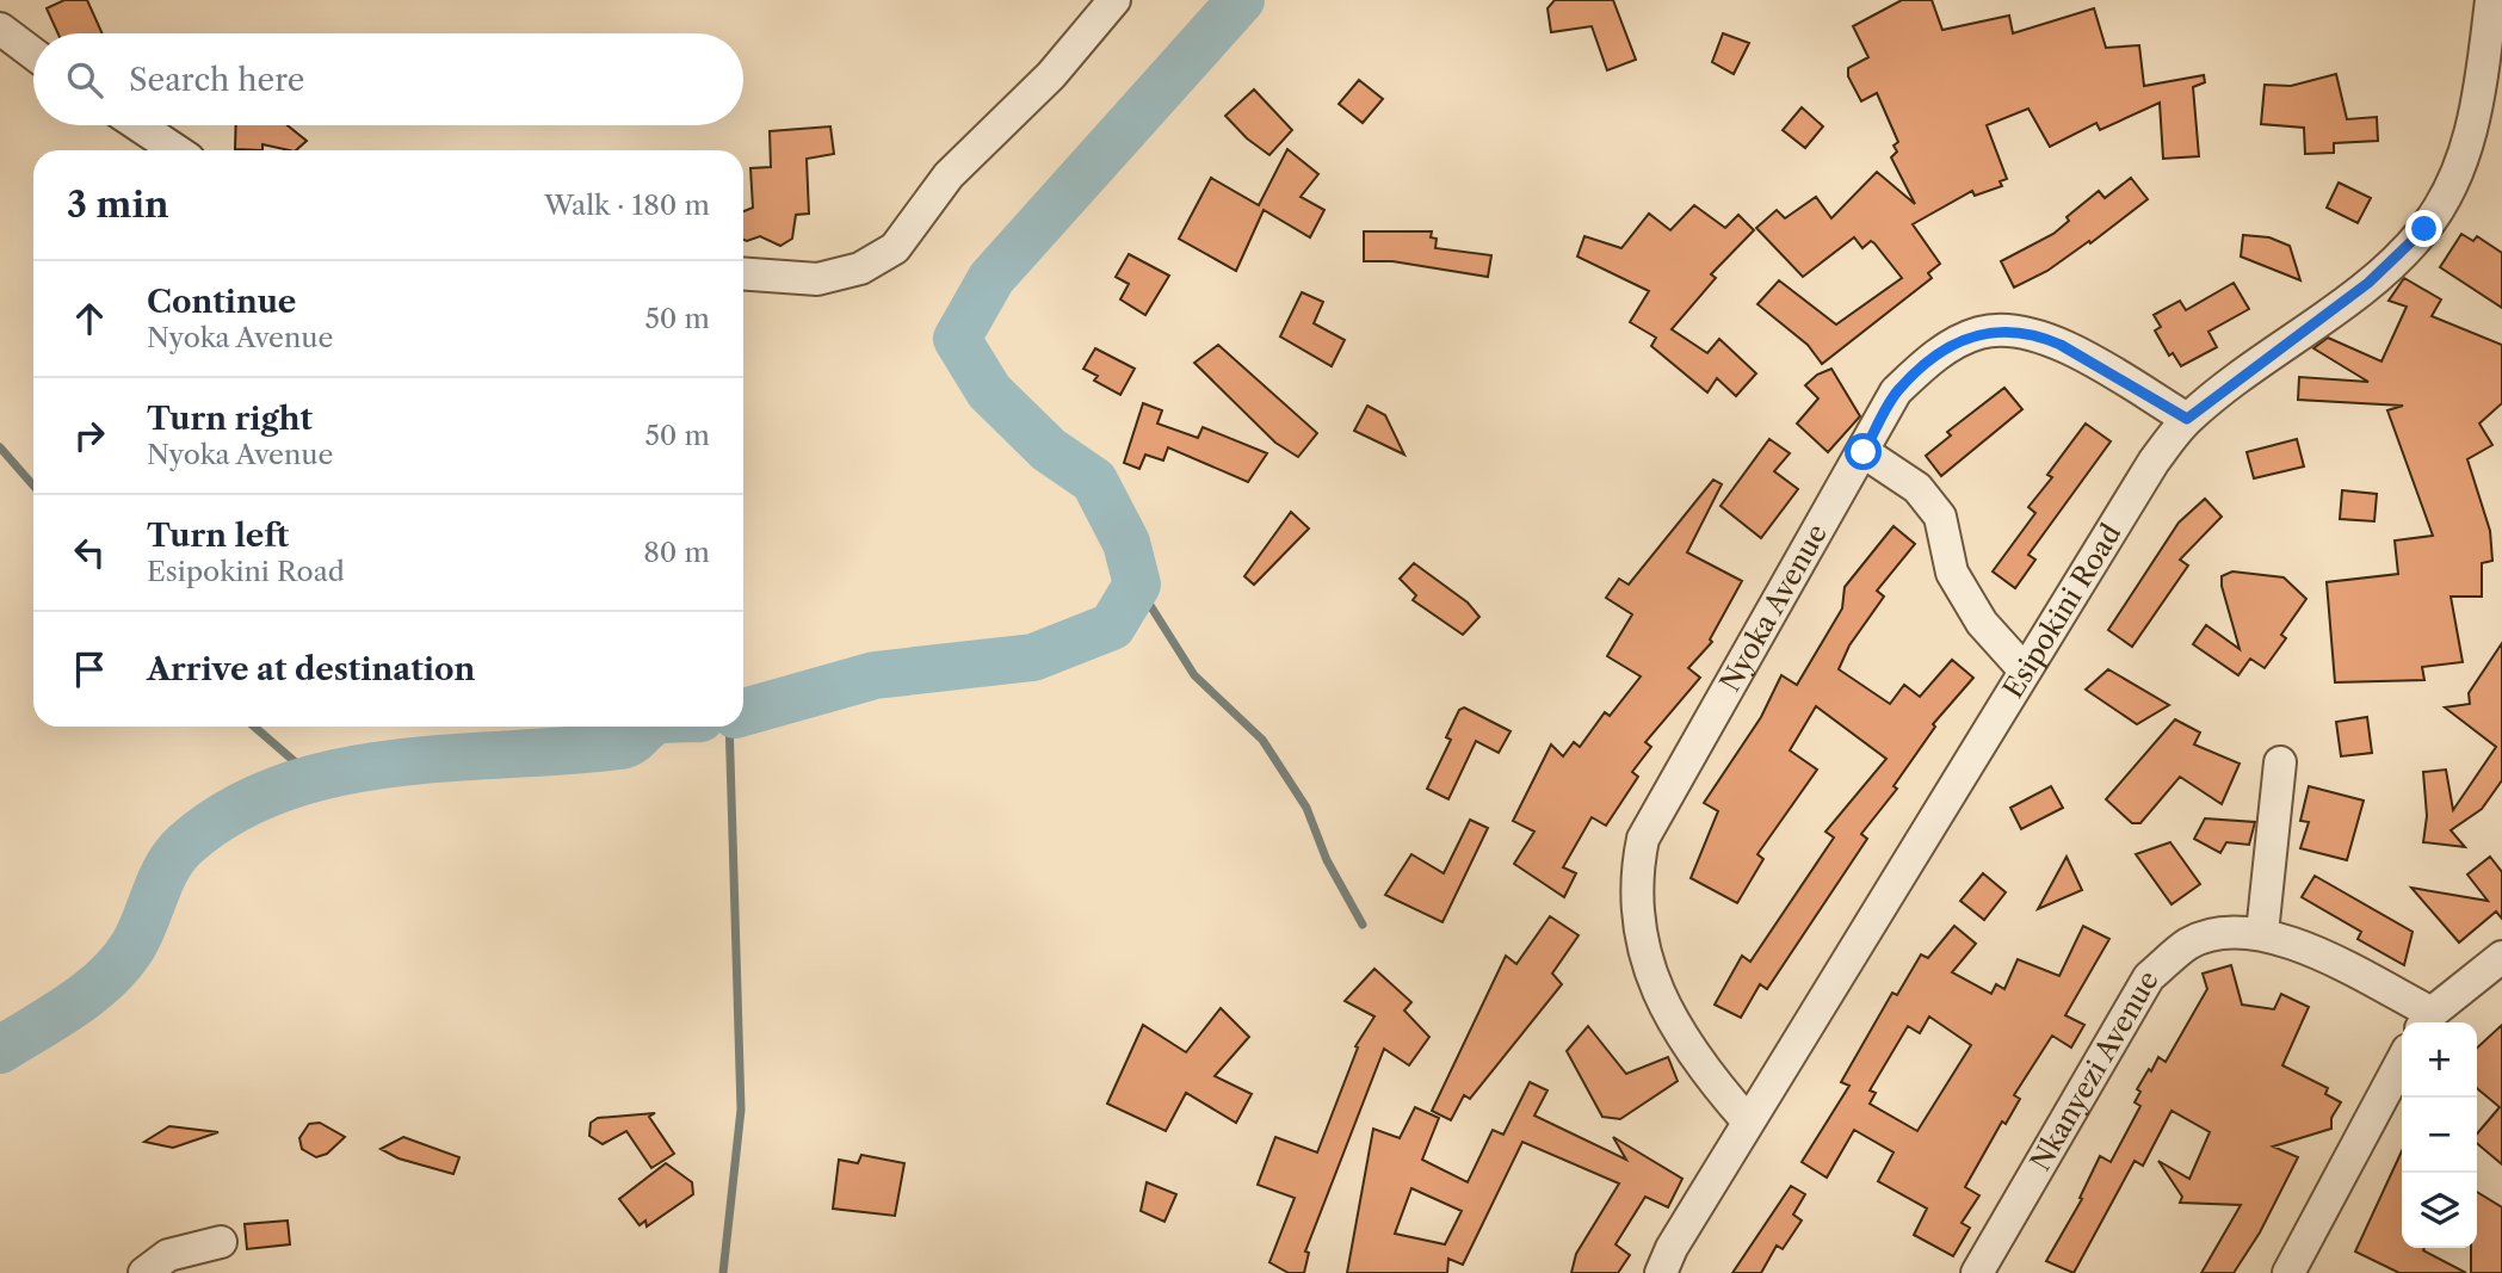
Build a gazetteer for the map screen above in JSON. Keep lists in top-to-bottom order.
{
  "streets": {
    "street": ["Nyoka Avenue", "Esipokini Road", "Nkanyezi Avenue"]
  },
  "crossings": [
    ["Nyoka Avenue", "Esipokini Road"]
  ],
  "page": {
    "search": "Search here",
    "heading": ["3 min", "Walk · 180 m"],
    "list": [
      ["Continue", "Nyoka Avenue", "50 m"],
      ["Turn right", "Nyoka Avenue", "50 m"],
      ["Turn left", "Esipokini Road", "80 m"],
      "Arrive at destination"
    ],
    "map_buttons": ["+", "−"]
  }
}
